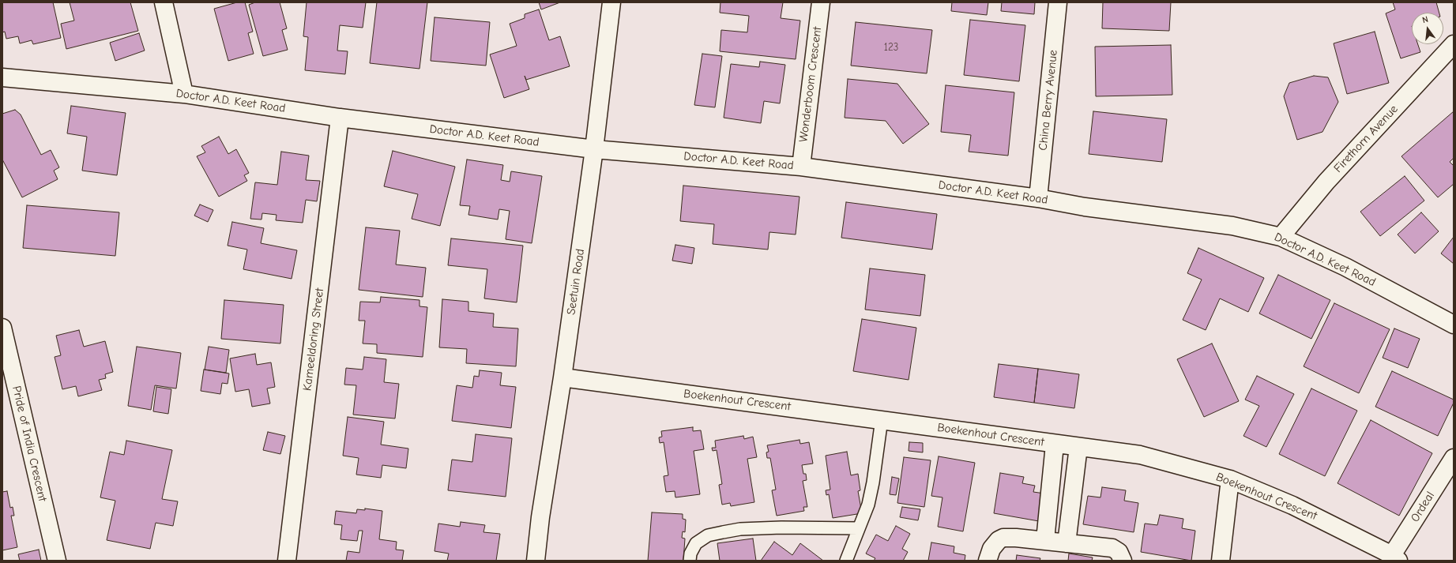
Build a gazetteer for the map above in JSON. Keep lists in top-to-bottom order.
{
  "streets": {
    "street": [
      "Wonderboom Crescent",
      "China Berry Avenue",
      "Doctor A.D. Keet Road",
      "Firethorn Avenue",
      "Seetuin Road",
      "Kameeldoring Street",
      "Boekenhout Crescent",
      "Pride of India Crescent",
      "Ordeal"
    ]
  },
  "crossings": [
    ["Wonderboom Crescent", "Doctor A.D. Keet Road"],
    ["China Berry Avenue", "Doctor A.D. Keet Road"],
    ["Doctor A.D. Keet Road", "Firethorn Avenue"],
    ["Doctor A.D. Keet Road", "Seetuin Road"],
    ["Doctor A.D. Keet Road", "Kameeldoring Street"],
    ["Seetuin Road", "Boekenhout Crescent"],
    ["Boekenhout Crescent", "Ordeal"]
  ],
  "house_numbers": ["123"],
  "north": "top"
}
